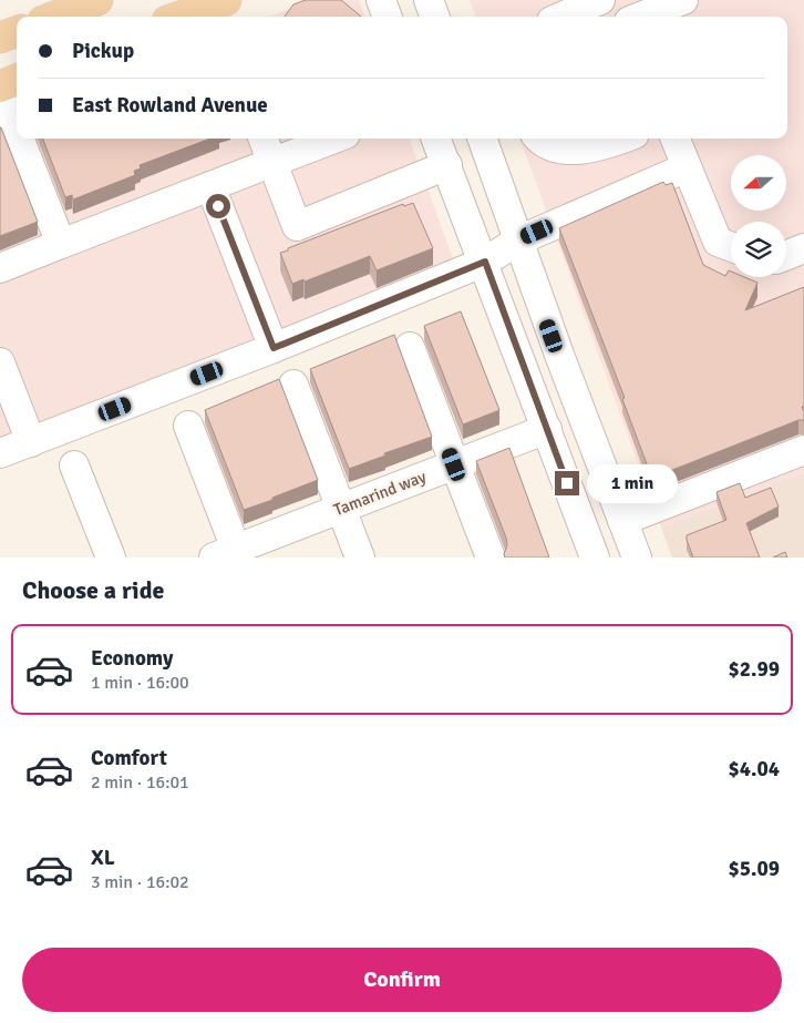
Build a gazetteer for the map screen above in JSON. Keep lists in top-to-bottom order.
{
  "streets": {
    "street": ["Tamarind way"]
  },
  "north": "left",
  "page": {
    "banner": ["Pickup", "East Rowland Avenue"],
    "bubble": "1 min",
    "heading": "Choose a ride",
    "list": [
      {
        "name": "Economy",
        "note": "1 min · 16:00",
        "value": "$2.99"
      },
      {
        "name": "Comfort",
        "note": "2 min · 16:01",
        "value": "$4.04"
      },
      {
        "name": "XL",
        "note": "3 min · 16:02",
        "value": "$5.09"
      }
    ],
    "buttons": "Confirm"
  }
}
